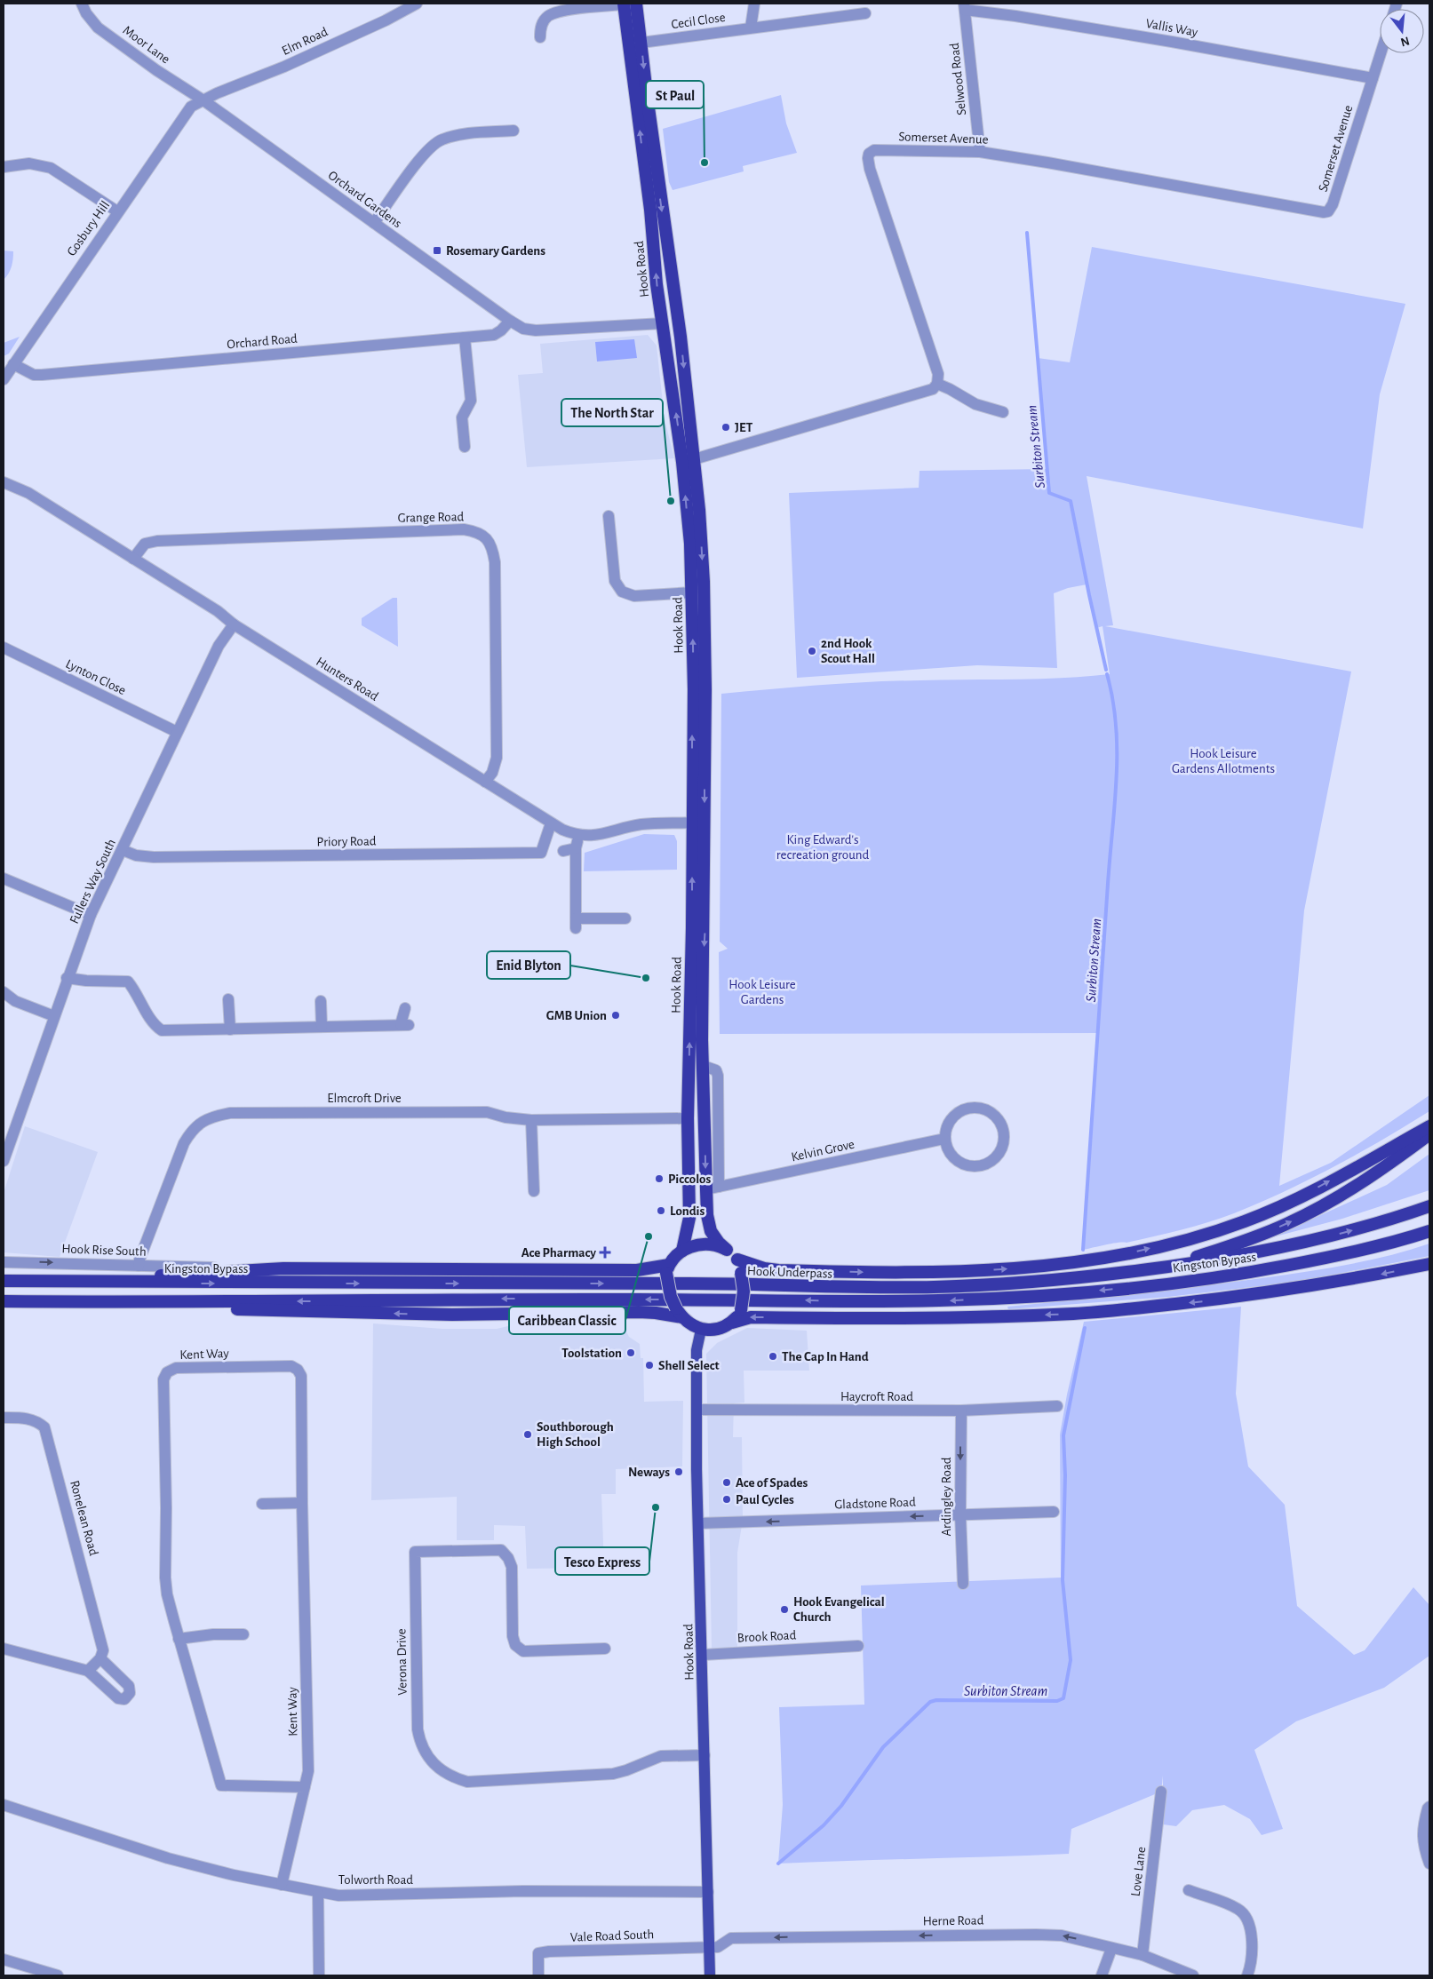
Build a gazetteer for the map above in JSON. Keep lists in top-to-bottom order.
{
  "streets": {
    "highway": ["Hook Road", "Kingston Bypass", "Hook Underpass"],
    "street": [
      "Cecil Close",
      "Vallis Way",
      "Elm Road",
      "Moor Lane",
      "Selwood Road",
      "Somerset Avenue",
      "Orchard Gardens",
      "Gosbury Hill",
      "Orchard Road",
      "Grange Road",
      "Lynton Close",
      "Hunters Road",
      "Priory Road",
      "Fullers Way South",
      "Elmcroft Drive",
      "Kelvin Grove",
      "Hook Rise South",
      "Kent Way",
      "Haycroft Road",
      "Ardingley Road",
      "Gladstone Road",
      "Ronelean Road",
      "Brook Road",
      "Verona Drive",
      "Love Lane",
      "Tolworth Road",
      "Herne Road",
      "Vale Road South"
    ]
  },
  "crossings": [
    ["Cecil Close", "Hook Road"],
    ["Vallis Way", "Selwood Road"],
    ["Vallis Way", "Somerset Avenue"],
    ["Elm Road", "Moor Lane"],
    ["Elm Road", "Orchard Gardens"],
    ["Elm Road", "Gosbury Hill"],
    ["Moor Lane", "Orchard Gardens"],
    ["Moor Lane", "Gosbury Hill"],
    ["Selwood Road", "Somerset Avenue"],
    ["Orchard Gardens", "Gosbury Hill"],
    ["Orchard Gardens", "Hook Road"],
    ["Orchard Gardens", "Orchard Road"],
    ["Gosbury Hill", "Orchard Road"],
    ["Hook Road", "Hunters Road"],
    ["Hook Road", "Elmcroft Drive"],
    ["Hook Road", "Kelvin Grove"],
    ["Hook Road", "Haycroft Road"],
    ["Hook Road", "Gladstone Road"],
    ["Hook Road", "Brook Road"],
    ["Hook Road", "Verona Drive"],
    ["Hook Road", "Tolworth Road"],
    ["Hook Road", "Herne Road"],
    ["Hook Road", "Vale Road South"],
    ["Grange Road", "Hunters Road"],
    ["Lynton Close", "Fullers Way South"],
    ["Hunters Road", "Priory Road"],
    ["Hunters Road", "Fullers Way South"],
    ["Priory Road", "Fullers Way South"],
    ["Elmcroft Drive", "Hook Rise South"],
    ["Kingston Bypass", "Hook Underpass"],
    ["Kent Way", "Tolworth Road"],
    ["Haycroft Road", "Ardingley Road"],
    ["Ardingley Road", "Gladstone Road"],
    ["Love Lane", "Herne Road"],
    ["Herne Road", "Vale Road South"]
  ],
  "one_way": [
    "Hook Rise South",
    "Ardingley Road",
    "Gladstone Road",
    "Herne Road"
  ],
  "water": ["Surbiton Stream"],
  "parks": ["Hook Leisure Gardens Allotments", "King Edward's recreation ground", "Hook Leisure Gardens"],
  "places": {
    "other": [
      "St Paul",
      "JET",
      "The North Star",
      "2nd Hook Scout Hall",
      "Enid Blyton",
      "GMB Union",
      "Piccolos",
      "Londis",
      "Caribbean Classic",
      "Toolstation",
      "The Cap In Hand",
      "Shell Select",
      "Southborough High School",
      "Neways",
      "Ace of Spades",
      "Paul Cycles",
      "Tesco Express",
      "Hook Evangelical Church"
    ],
    "transit": ["Rosemary Gardens"],
    "health": ["Ace Pharmacy"]
  },
  "north": "bottom"
}
